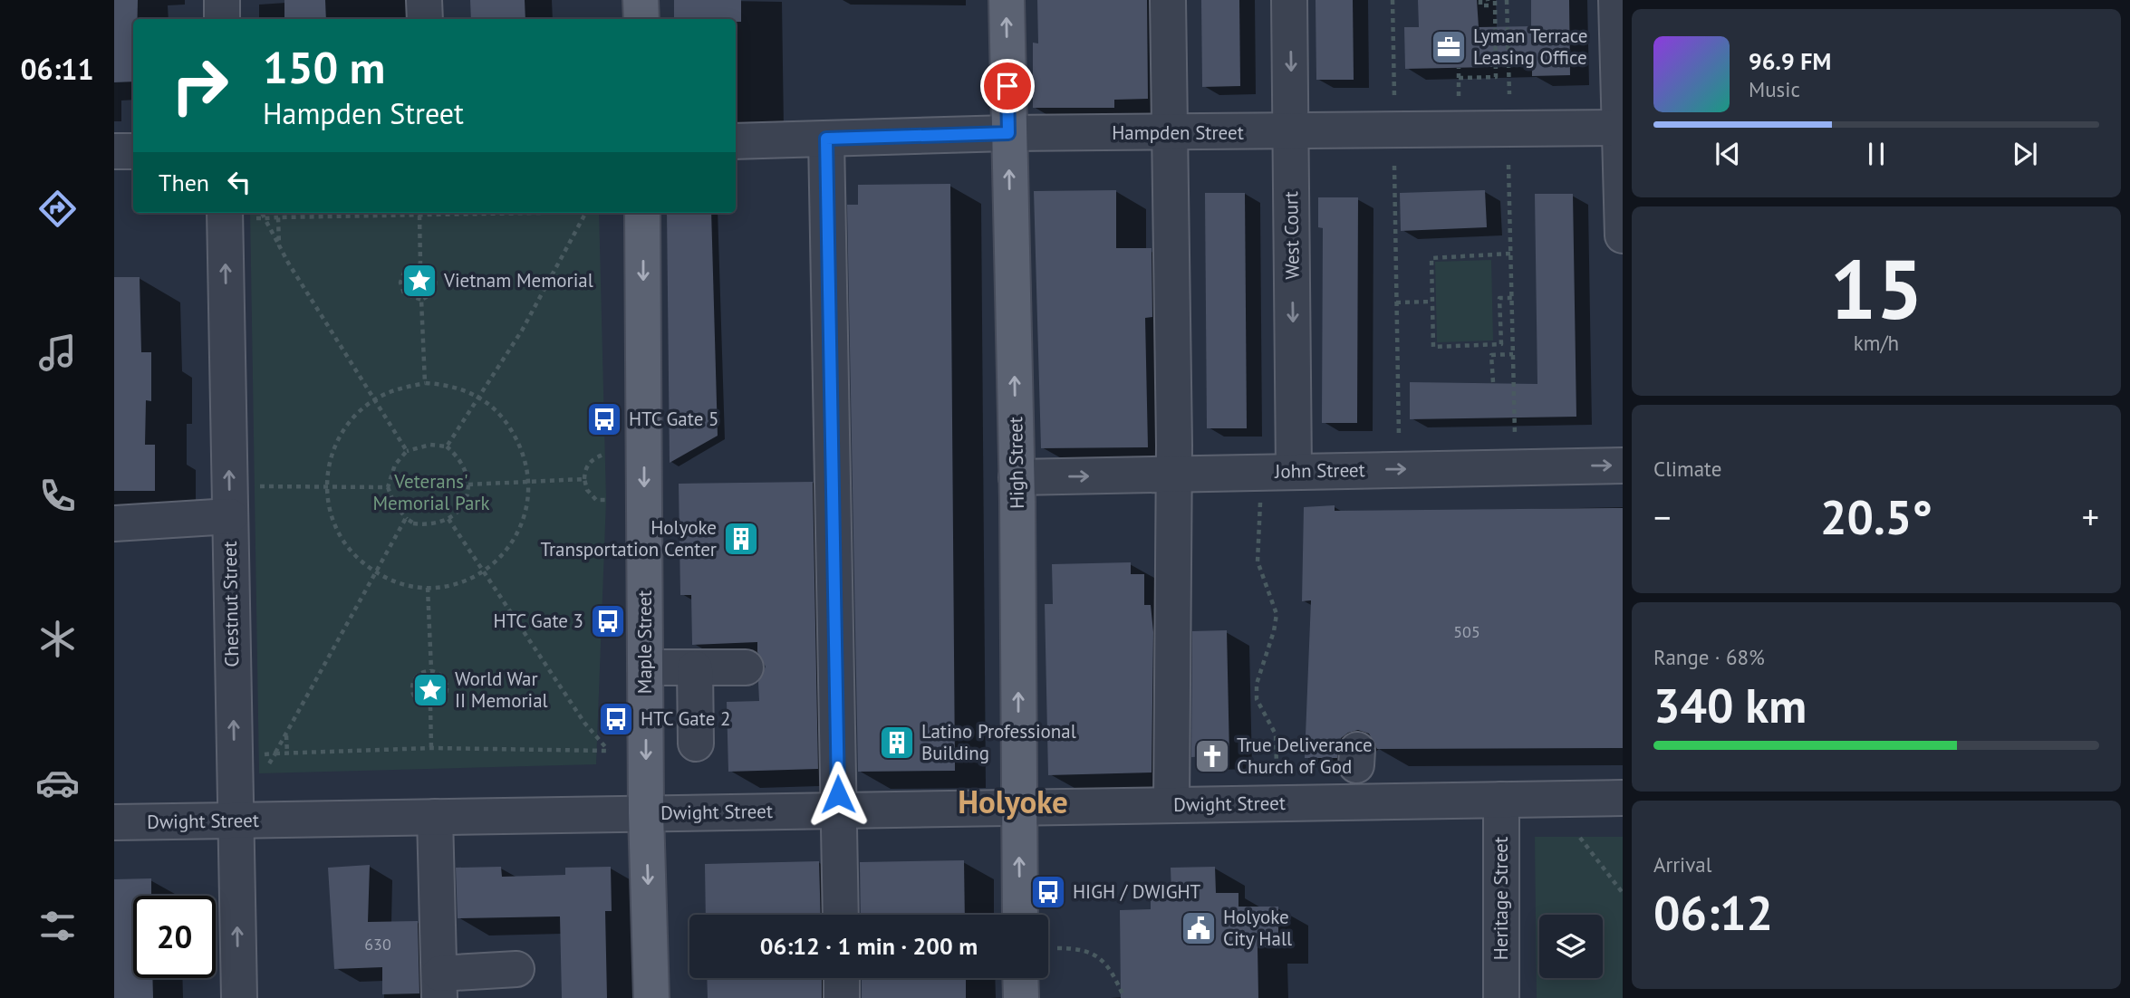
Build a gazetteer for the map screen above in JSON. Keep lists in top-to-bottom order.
{
  "streets": {
    "main road": ["High Street", "Maple Street"],
    "street": [
      "Hampden Street",
      "West Court",
      "John Street",
      "Chestnut Street",
      "Dwight Street",
      "Heritage Street"
    ]
  },
  "crossings": [
    ["Hampden Street", "West Court"],
    ["Hampden Street", "High Street"],
    ["West Court", "John Street"],
    ["High Street", "John Street"],
    ["High Street", "Dwight Street"],
    ["Chestnut Street", "Dwight Street"],
    ["Maple Street", "Dwight Street"],
    ["Dwight Street", "Heritage Street"]
  ],
  "one_way": [
    "High Street",
    "John Street",
    "Chestnut Street",
    "Maple Street"
  ],
  "districts": ["Holyoke"],
  "parks": ["Veterans' Memorial Park"],
  "places": {
    "office": ["Lyman Terrace Leasing Office"],
    "place": ["Vietnam Memorial", "World War II Memorial"],
    "bus stop": [
      "HTC Gate 5",
      "HTC Gate 3",
      "HTC Gate 2",
      "HIGH / DWIGHT"
    ],
    "building": ["Holyoke Transportation Center", "Latino Professional Building"],
    "church": ["True Deliverance Church of God"],
    "public building": ["Holyoke City Hall"]
  },
  "house_numbers": ["505", "630"],
  "page": {
    "tabs": "06:11",
    "turn": ["150 m", "Hampden Street"],
    "song": ["96.9 FM", "Music"],
    "then": "Then",
    "tile": [
      ["15", "km/h"],
      "Climate",
      ["Range · 68%", "340 km"],
      ["Arrival", "06:12"]
    ],
    "heat": ["−", "20.5°", "+"],
    "limit": "20",
    "trip": "06:12 · 1 min · 200 m"
  }
}
